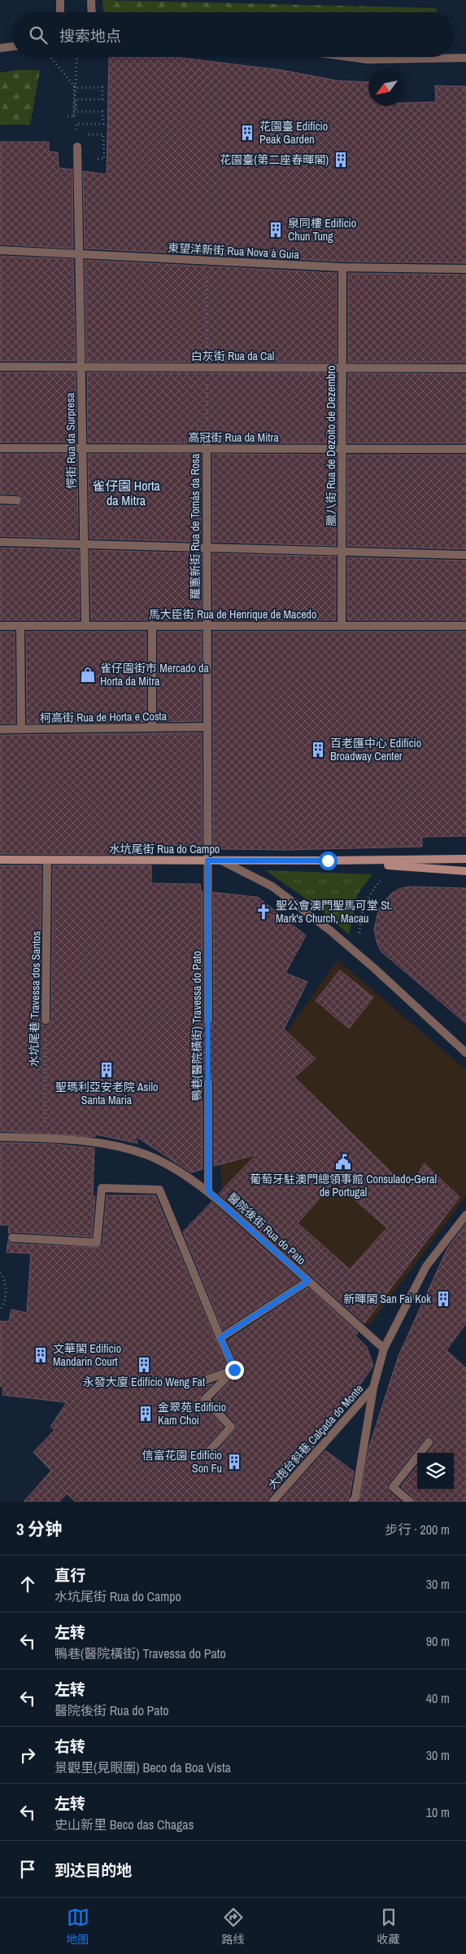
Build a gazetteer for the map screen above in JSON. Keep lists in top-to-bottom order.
{
  "streets": {
    "main road": ["水坑尾街 Rua do Campo"],
    "street": [
      "東望洋新街 Rua Nova à Guia",
      "白灰街 Rua da Cal",
      "高冠街 Rua da Mitra",
      "愕街 Rua da Surpresa",
      "臘八街 Rua de Dezoito de Dezembro",
      "羅憲新街 Rua de Tomás da Rosa",
      "馬大臣街 Rua de Henrique de Macedo",
      "柯高街 Rua de Horta e Costa",
      "水坑尾巷 Travessa dos Santos",
      "鴨巷(醫院橫街) Travessa do Pato",
      "醫院後街 Rua do Pato",
      "大炮台斜巷 Calçada do Monte"
    ]
  },
  "crossings": [
    ["東望洋新街 Rua Nova à Guia", "愕街 Rua da Surpresa"],
    ["東望洋新街 Rua Nova à Guia", "臘八街 Rua de Dezoito de Dezembro"],
    ["白灰街 Rua da Cal", "愕街 Rua da Surpresa"],
    ["白灰街 Rua da Cal", "臘八街 Rua de Dezoito de Dezembro"],
    ["高冠街 Rua da Mitra", "愕街 Rua da Surpresa"],
    ["高冠街 Rua da Mitra", "臘八街 Rua de Dezoito de Dezembro"],
    ["高冠街 Rua da Mitra", "羅憲新街 Rua de Tomás da Rosa"],
    ["愕街 Rua da Surpresa", "馬大臣街 Rua de Henrique de Macedo"],
    ["臘八街 Rua de Dezoito de Dezembro", "馬大臣街 Rua de Henrique de Macedo"],
    ["羅憲新街 Rua de Tomás da Rosa", "馬大臣街 Rua de Henrique de Macedo"],
    ["羅憲新街 Rua de Tomás da Rosa", "柯高街 Rua de Horta e Costa"],
    ["羅憲新街 Rua de Tomás da Rosa", "水坑尾街 Rua do Campo"],
    ["羅憲新街 Rua de Tomás da Rosa", "鴨巷(醫院橫街) Travessa do Pato"],
    ["水坑尾街 Rua do Campo", "水坑尾巷 Travessa dos Santos"],
    ["水坑尾街 Rua do Campo", "鴨巷(醫院橫街) Travessa do Pato"],
    ["水坑尾巷 Travessa dos Santos", "醫院後街 Rua do Pato"],
    ["鴨巷(醫院橫街) Travessa do Pato", "醫院後街 Rua do Pato"],
    ["醫院後街 Rua do Pato", "大炮台斜巷 Calçada do Monte"]
  ],
  "districts": ["雀仔園 Horta da Mitra"],
  "places": {
    "building": [
      "花園臺 Edifício Peak Garden",
      "花園臺(第二座春暉閣)",
      "泉同樓 Edifício Chun Tung",
      "百老匯中心 Edifício Broadway Center",
      "聖瑪利亞安老院 Asilo Santa Maria",
      "新暉閣 San Fai Kok",
      "文華閣 Edifício Mandarin Court",
      "永發大廈 Edifício Weng Fat",
      "金翠苑 Edifício Kam Choi",
      "信富花園 Edifício Son Fu"
    ],
    "shop": ["雀仔園街市 Mercado da Horta da Mitra"],
    "church": ["聖公會澳門聖馬可堂 St. Mark's Church, Macau"],
    "public building": ["葡萄牙駐澳門總領事館 Consulado-Geral de Portugal"]
  },
  "north": "bottom left",
  "page": {
    "search": "搜索地点",
    "heading": ["3 分钟", "步行 · 200 m"],
    "list": [
      ["直行", "水坑尾街 Rua do Campo", "30 m"],
      ["左转", "鴨巷(醫院橫街) Travessa do Pato", "90 m"],
      ["左转", "醫院後街 Rua do Pato", "40 m"],
      ["右转", "景觀里(見眼圍) Beco da Boa Vista", "30 m"],
      ["左转", "史山新里 Beco das Chagas", "10 m"],
      "到达目的地"
    ],
    "nav": ["地图", "路线", "收藏"]
  }
}
